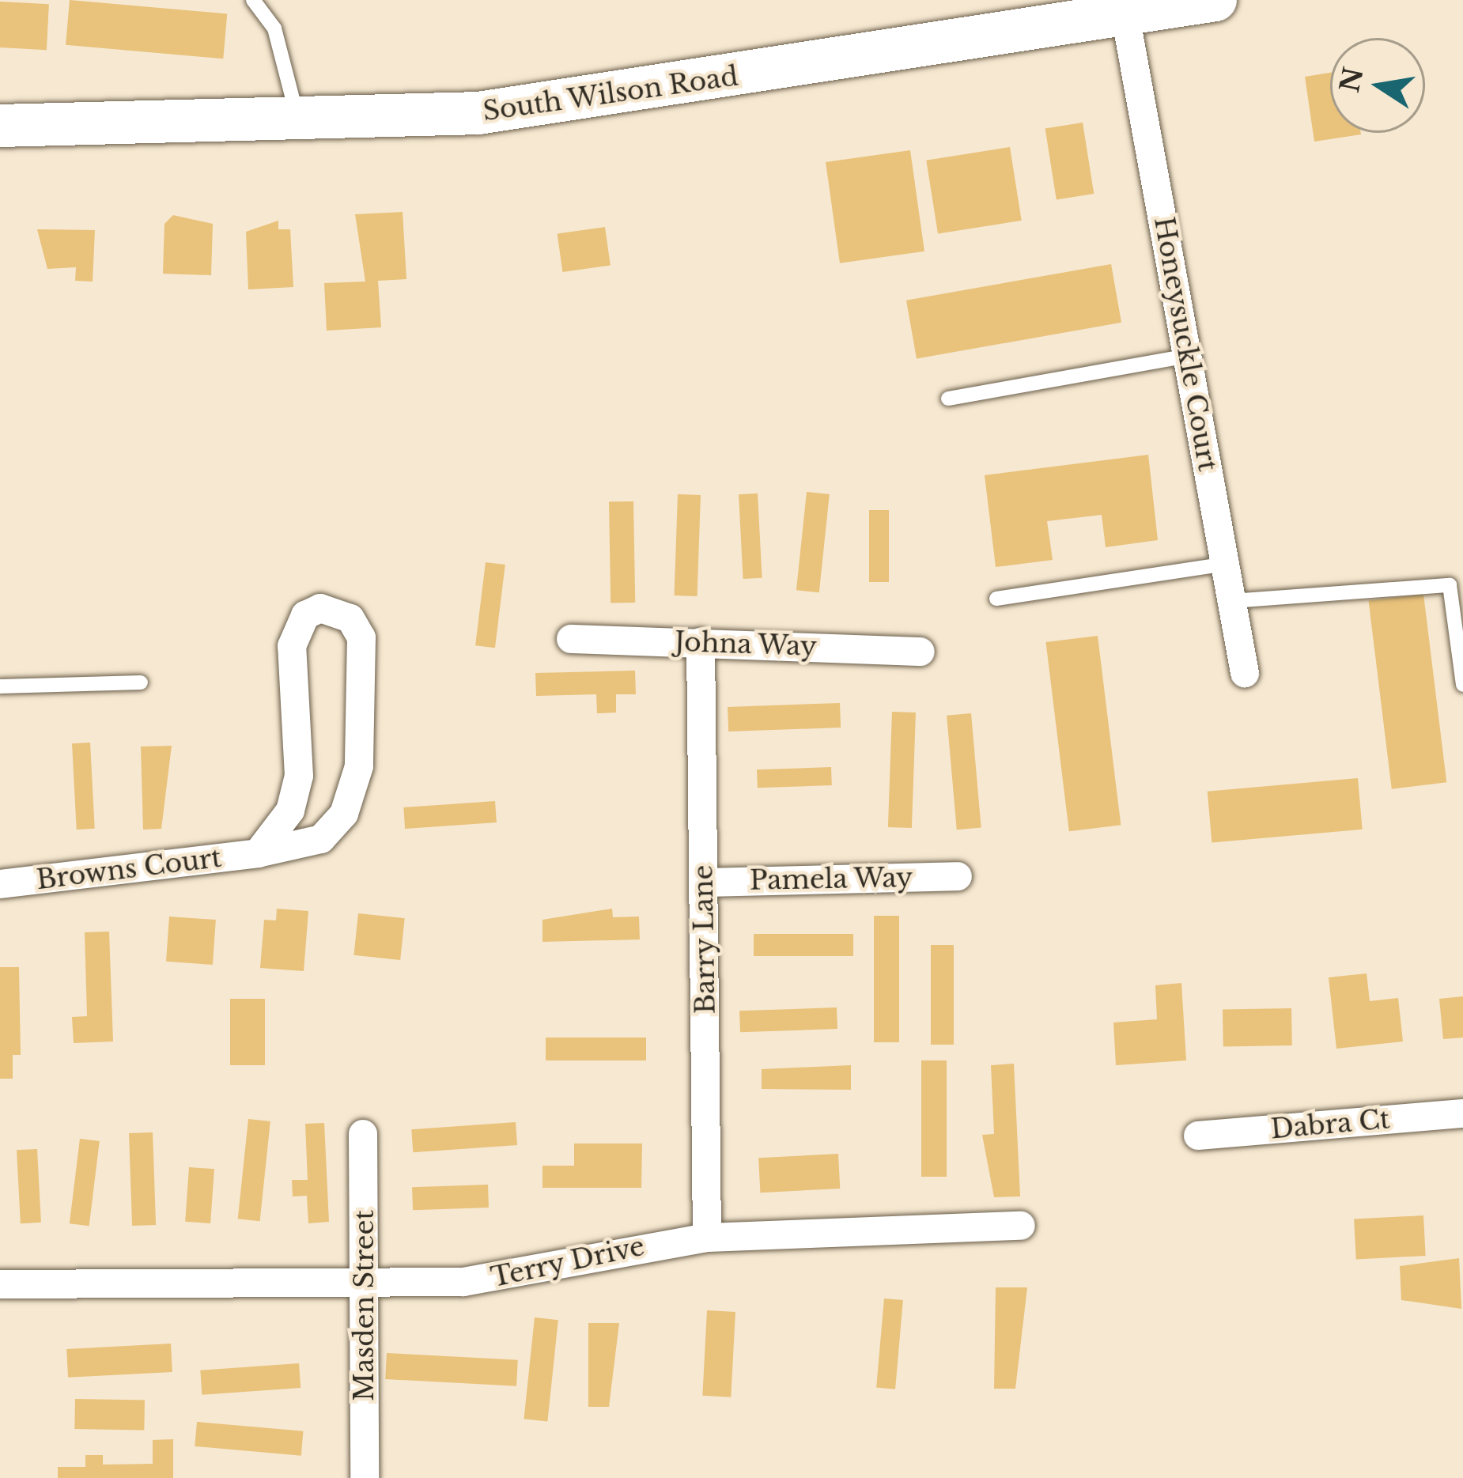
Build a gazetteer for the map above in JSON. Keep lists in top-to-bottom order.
{
  "streets": {
    "main road": ["South Wilson Road"],
    "street": [
      "Honeysuckle Court",
      "Johna Way",
      "Browns Court",
      "Pamela Way",
      "Barry Lane",
      "Dabra Ct",
      "Terry Drive",
      "Masden Street"
    ]
  },
  "crossings": [
    ["South Wilson Road", "Honeysuckle Court"],
    ["Johna Way", "Barry Lane"],
    ["Pamela Way", "Barry Lane"],
    ["Barry Lane", "Terry Drive"],
    ["Terry Drive", "Masden Street"]
  ],
  "north": "left"
}
